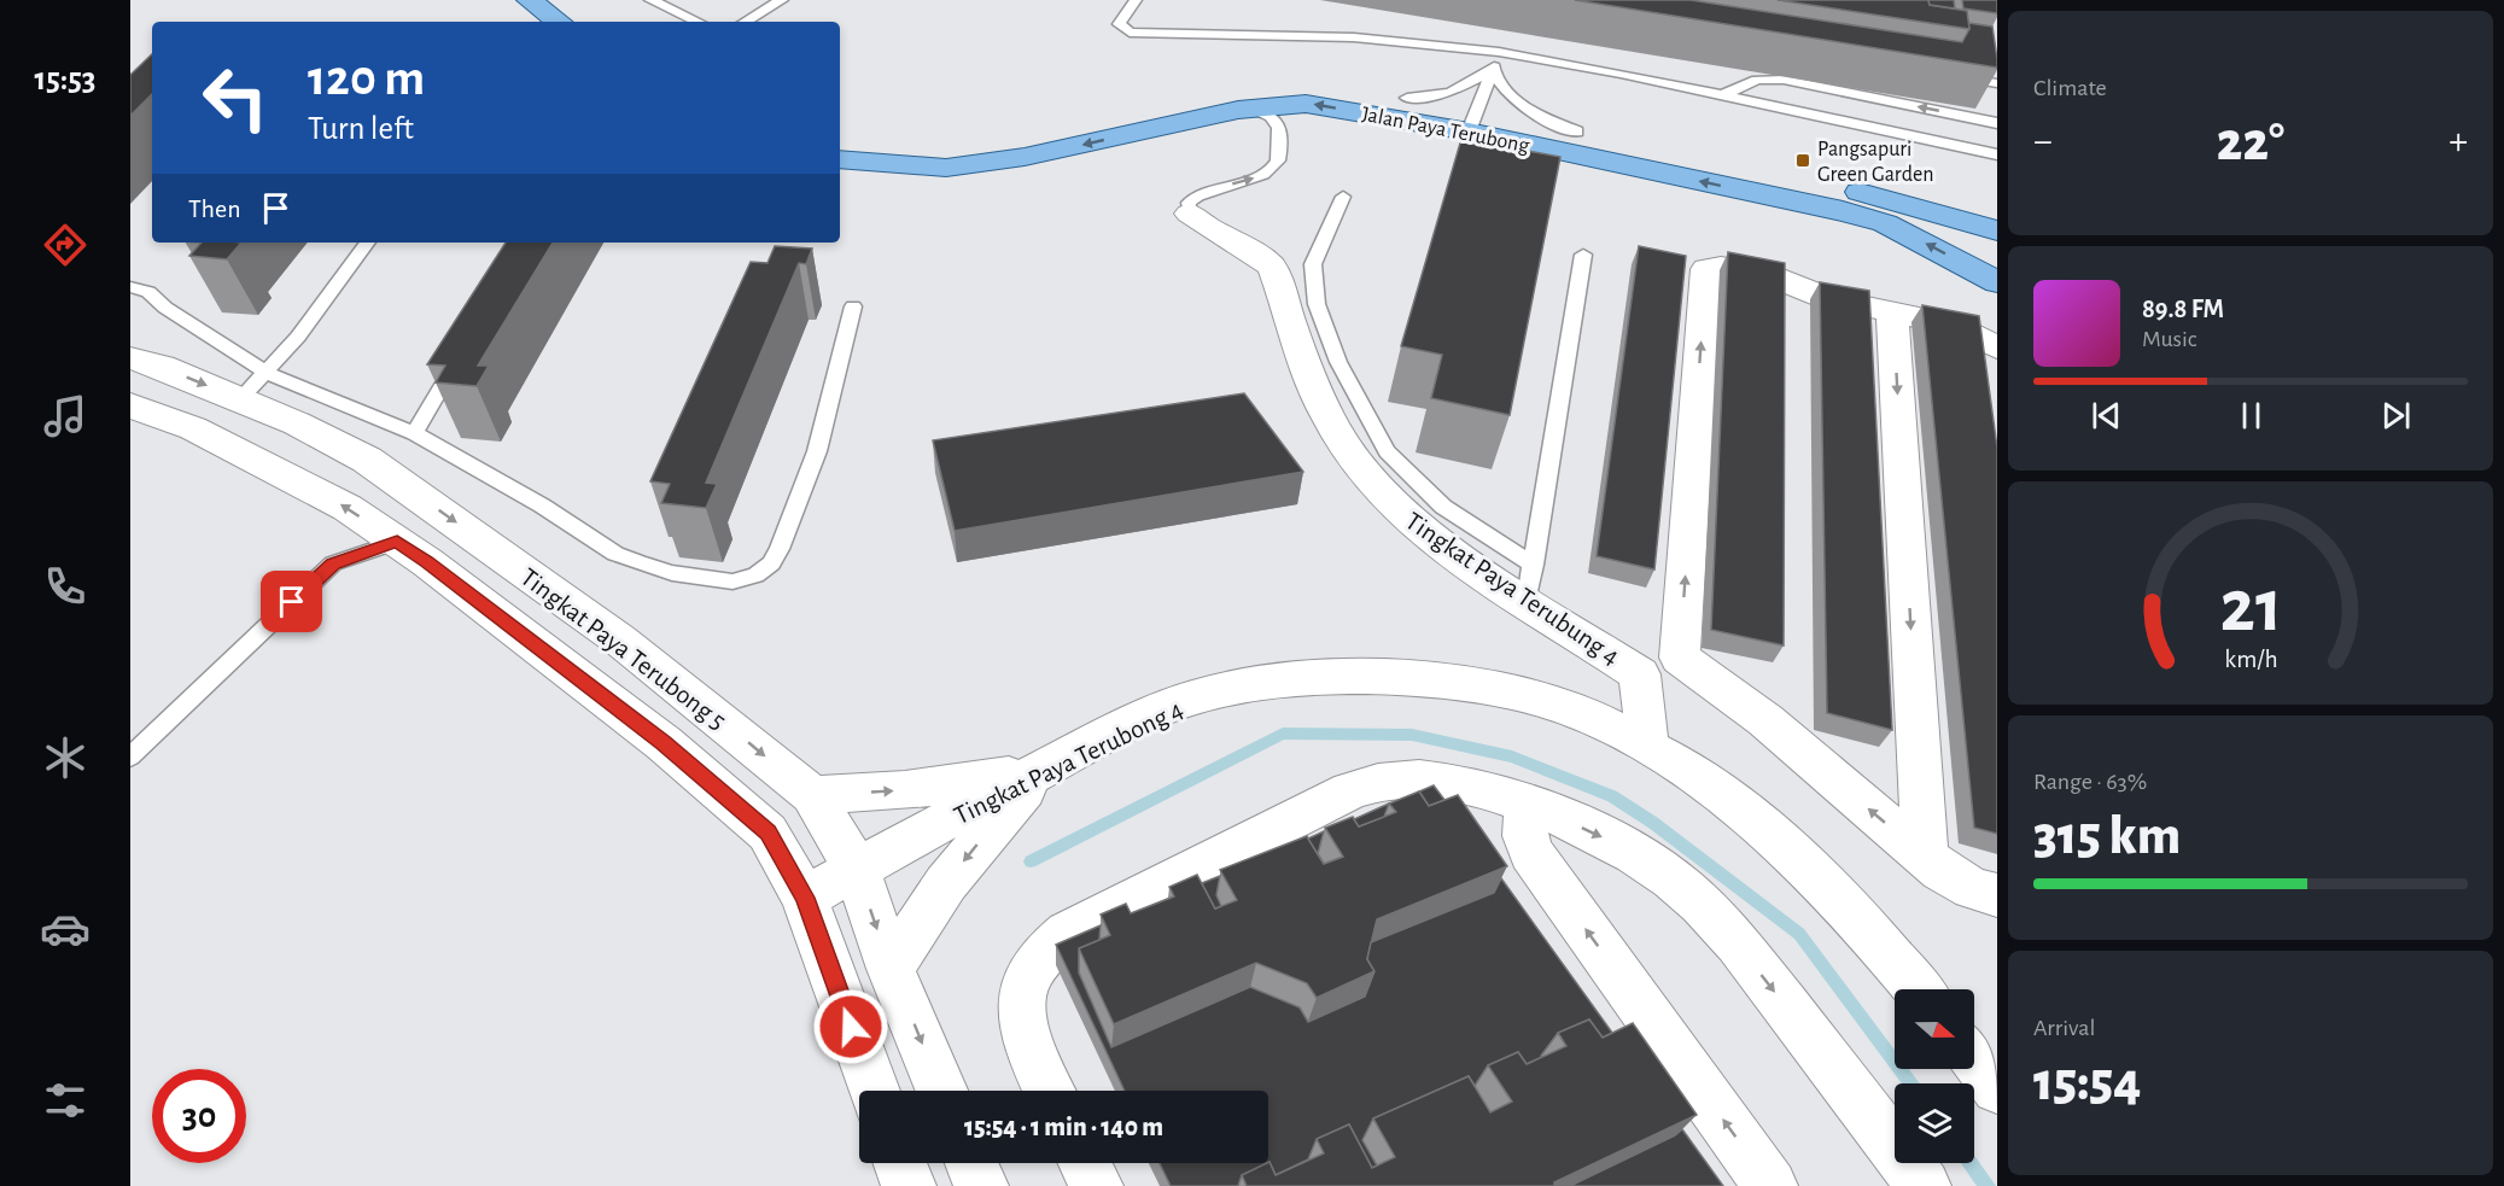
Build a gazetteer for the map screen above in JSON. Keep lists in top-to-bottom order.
{
  "streets": {
    "main road": ["Jalan Paya Terubong"],
    "street": ["Tingkat Paya Terubung 4", "Tingkat Paya Terubong 5", "Tingkat Paya Terubong 4"]
  },
  "crossings": [
    ["Jalan Paya Terubong", "Tingkat Paya Terubung 4"],
    ["Tingkat Paya Terubung 4", "Tingkat Paya Terubong 4"],
    ["Tingkat Paya Terubong 5", "Tingkat Paya Terubong 4"]
  ],
  "places": {
    "transit": ["Pangsapuri Green Garden"]
  },
  "north": "right",
  "page": {
    "tabs": "15:53",
    "tile": [
      "Climate",
      ["Range · 63%", "315 km"],
      ["Arrival", "15:54"]
    ],
    "turn": ["120 m", "Turn left"],
    "heat": ["−", "22°", "+"],
    "then": "Then",
    "song": ["89.8 FM", "Music"],
    "limit": "30",
    "trip": "15:54 · 1 min · 140 m",
    "gauge": ["21", "km/h"]
  }
}
